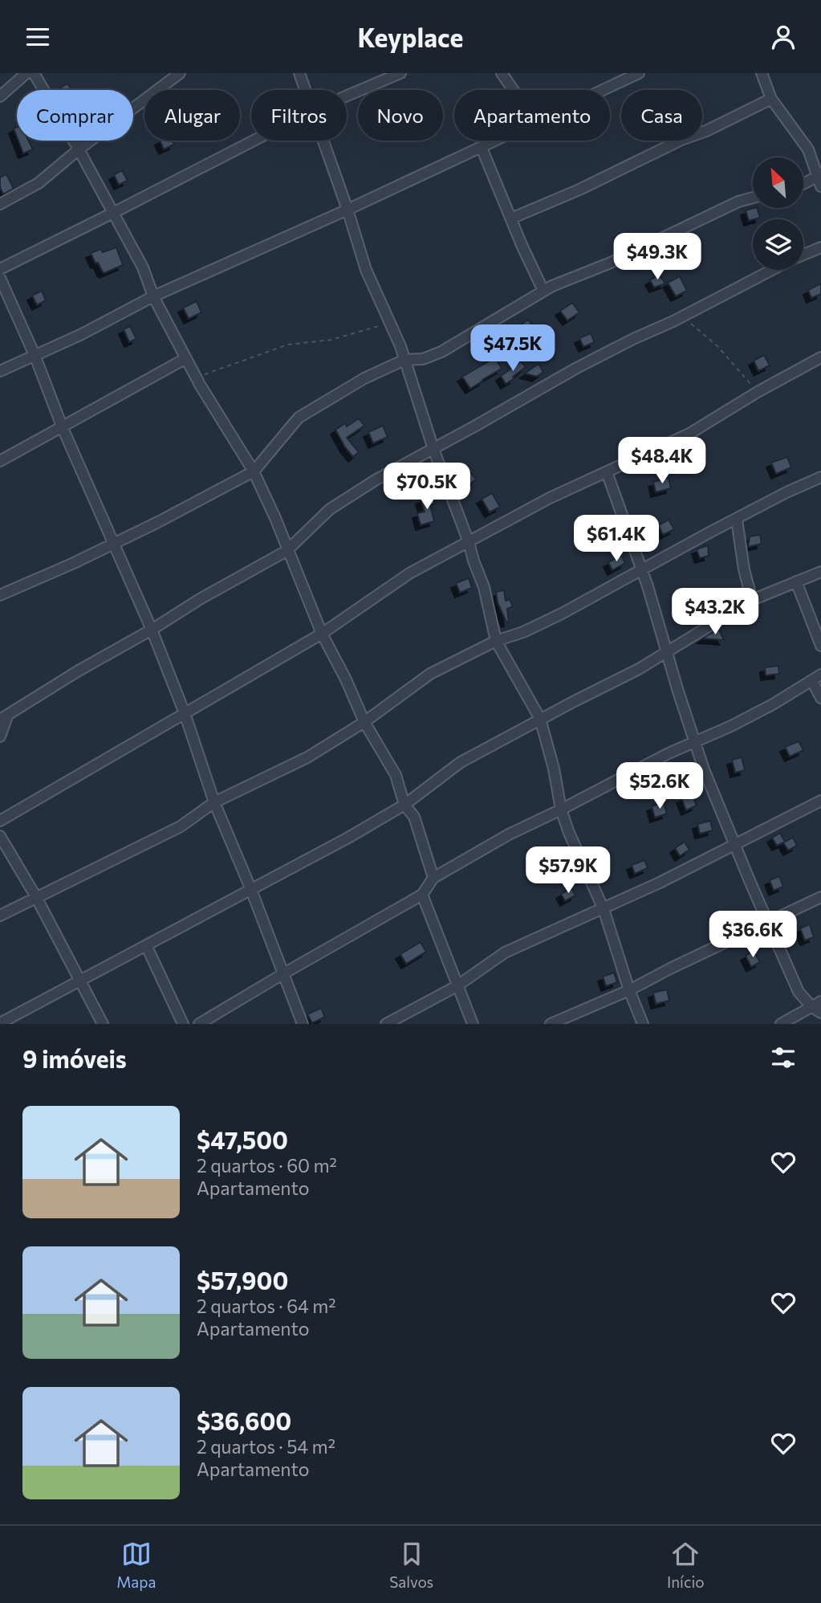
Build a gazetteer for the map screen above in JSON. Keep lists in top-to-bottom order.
{
  "north": "top left",
  "page": {
    "header": "Keyplace",
    "chip": [
      "Comprar",
      "Alugar",
      "Filtros",
      "Novo",
      "Apartamento",
      "Casa"
    ],
    "price": [
      "$49.3K",
      "$47.5K",
      "$48.4K",
      "$70.5K",
      "$61.4K",
      "$43.2K",
      "$52.6K",
      "$57.9K",
      "$36.6K"
    ],
    "heading": "9 imóveis",
    "list": [
      {
        "name": "$47,500",
        "note": "2 quartos · 60 m² · Apartamento"
      },
      {
        "name": "$57,900",
        "note": "2 quartos · 64 m² · Apartamento"
      },
      {
        "name": "$36,600",
        "note": "2 quartos · 54 m² · Apartamento"
      }
    ],
    "tabs": ["Mapa", "Salvos", "Início"]
  }
}
